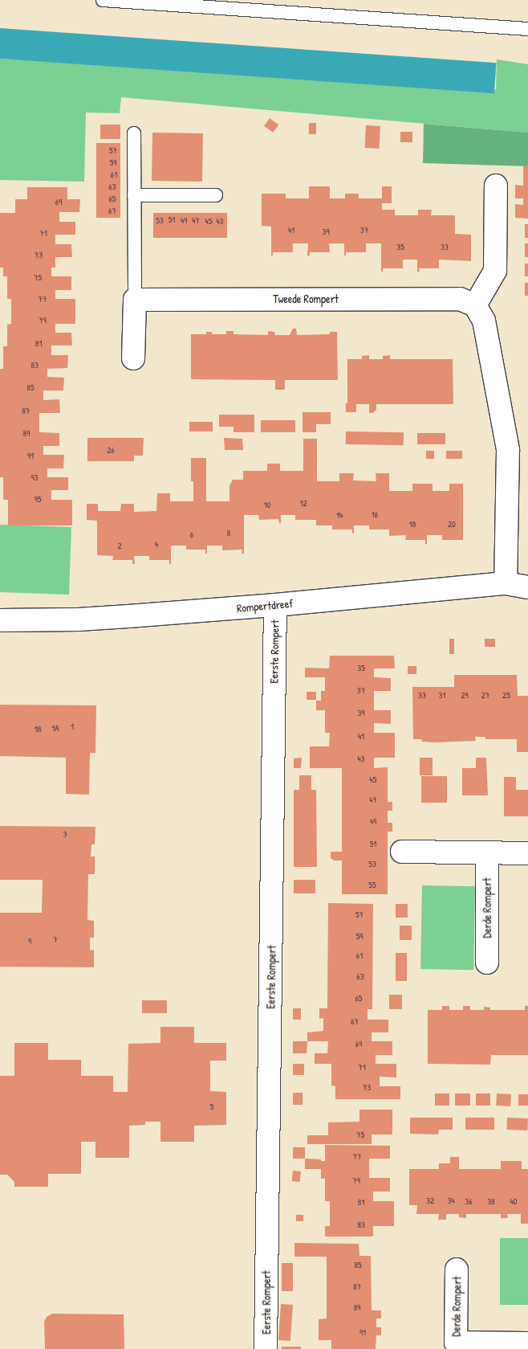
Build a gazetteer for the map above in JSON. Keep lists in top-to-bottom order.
{
  "streets": {
    "street": [
      "Tweede Rompert",
      "Rompertdreef",
      "Eerste Rompert",
      "Derde Rompert"
    ]
  },
  "crossings": [
    ["Rompertdreef", "Eerste Rompert"]
  ],
  "house_numbers": [
    "57",
    "59",
    "61",
    "63",
    "65",
    "69",
    "67",
    "51",
    "53",
    "49",
    "47",
    "45",
    "43",
    "41",
    "37",
    "39",
    "71",
    "35",
    "33",
    "73",
    "75",
    "77",
    "79",
    "81",
    "83",
    "85",
    "87",
    "89",
    "26",
    "91",
    "93",
    "95",
    "12",
    "10",
    "16",
    "14",
    "18",
    "20",
    "8",
    "6",
    "4",
    "2",
    "35",
    "37",
    "33",
    "31",
    "29",
    "27",
    "25",
    "39",
    "1",
    "1A",
    "1B",
    "41",
    "43",
    "45",
    "47",
    "49",
    "3",
    "51",
    "53",
    "55",
    "57",
    "59",
    "7",
    "9",
    "61",
    "63",
    "65",
    "67",
    "69",
    "71",
    "73",
    "5",
    "75",
    "77",
    "79",
    "32",
    "34",
    "36",
    "38",
    "40",
    "81",
    "83",
    "85",
    "87",
    "89",
    "91"
  ]
}
